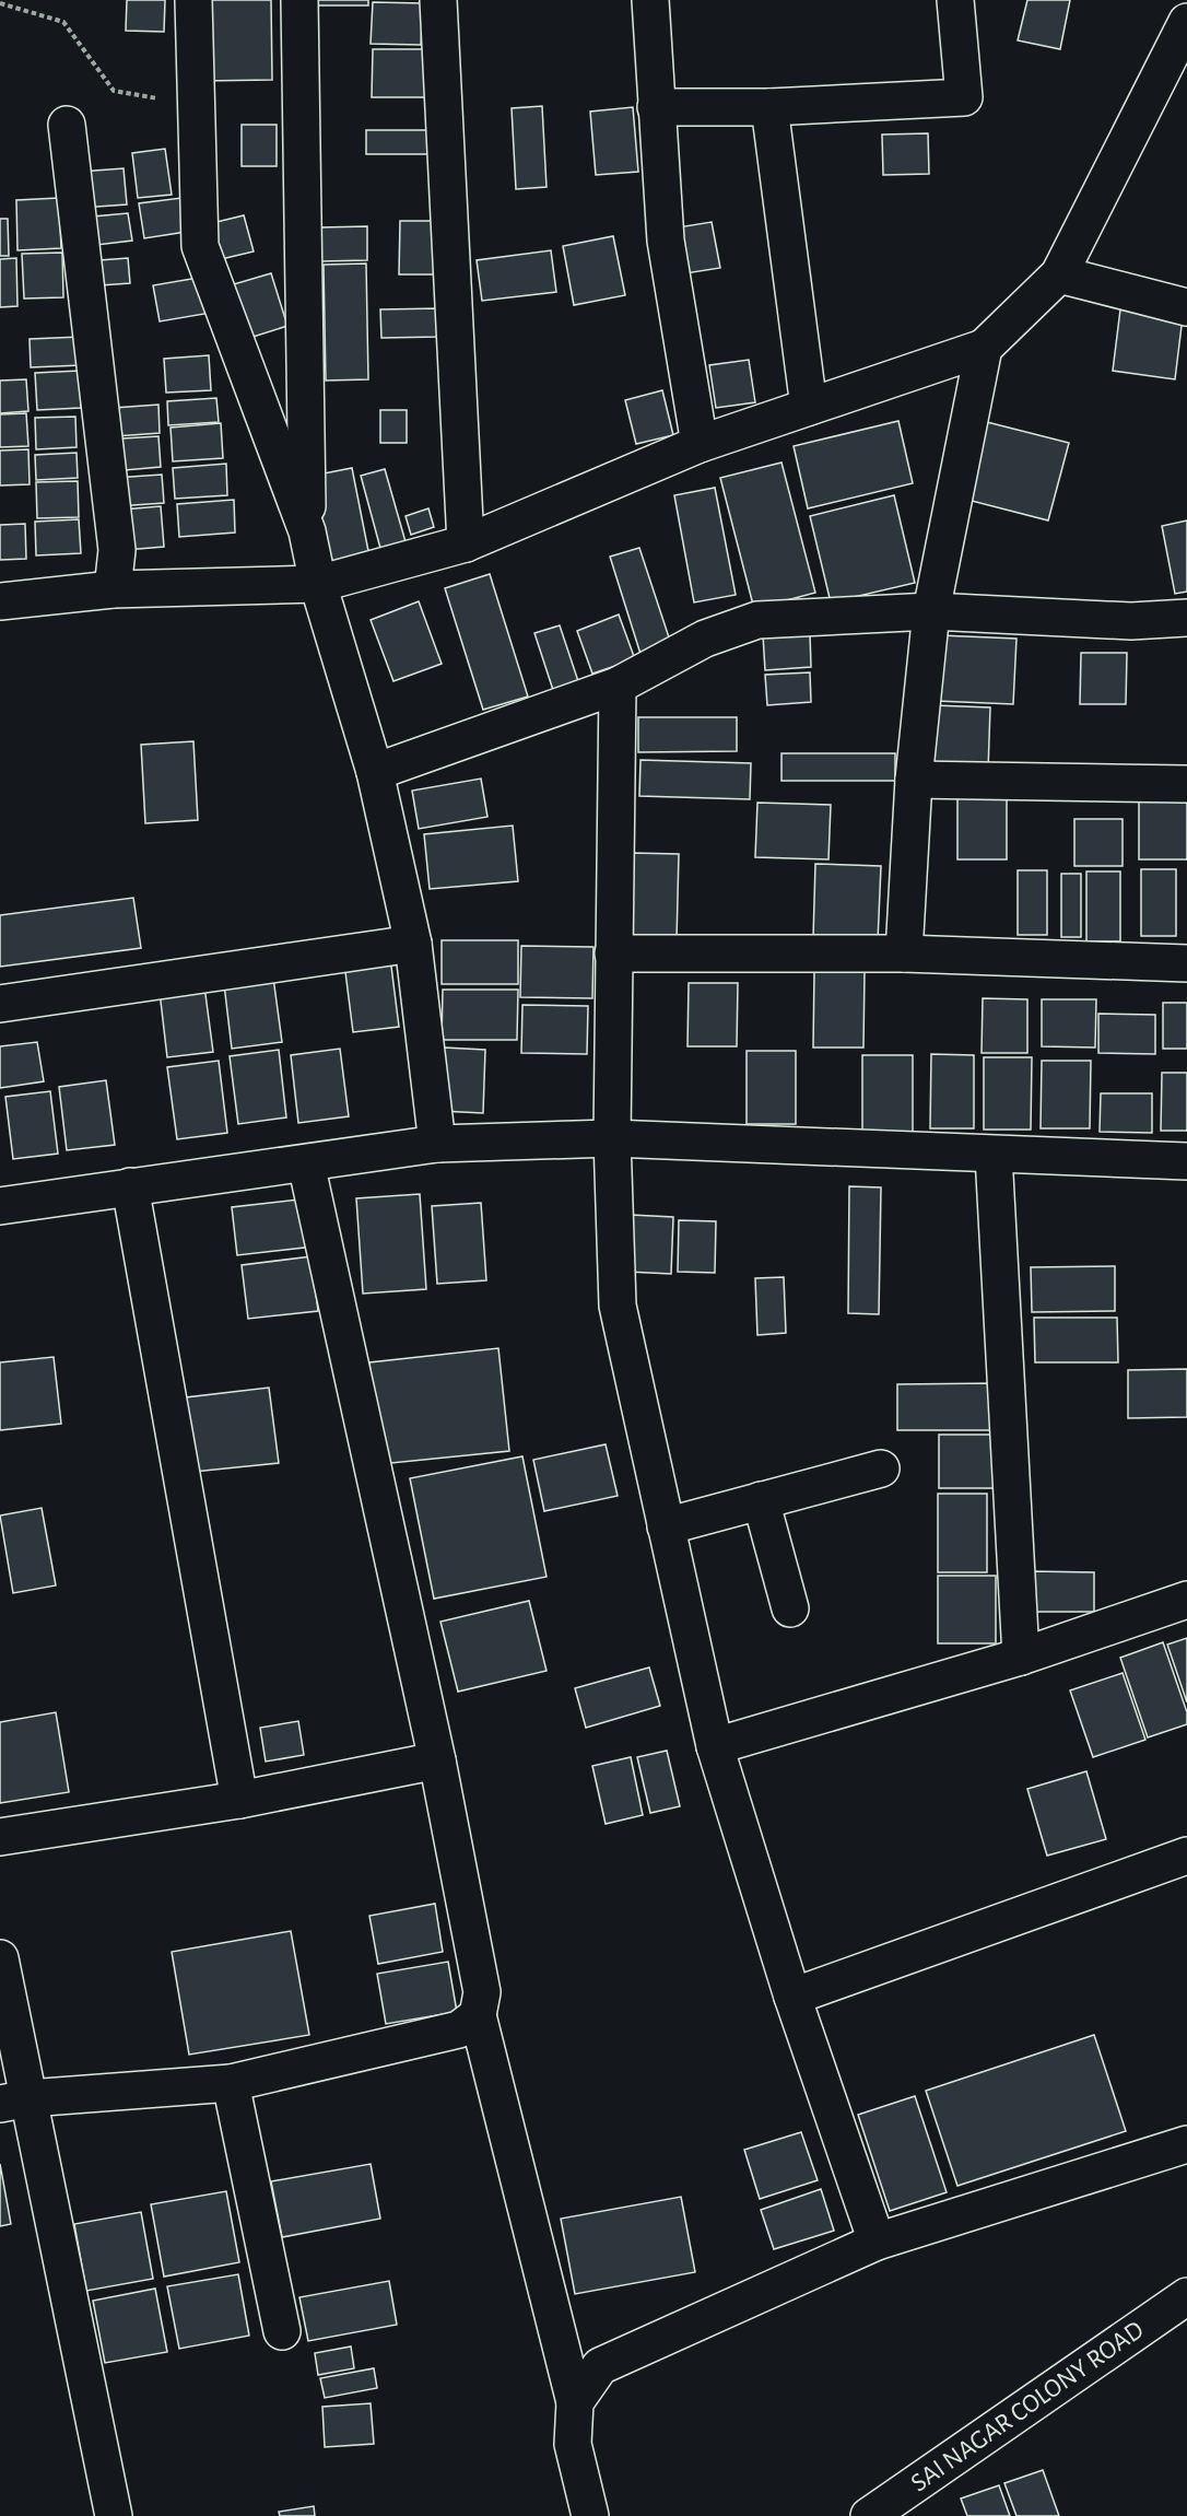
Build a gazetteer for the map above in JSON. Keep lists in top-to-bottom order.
{
  "streets": {
    "street": ["SAI NAGAR COLONY ROAD"]
  }
}
